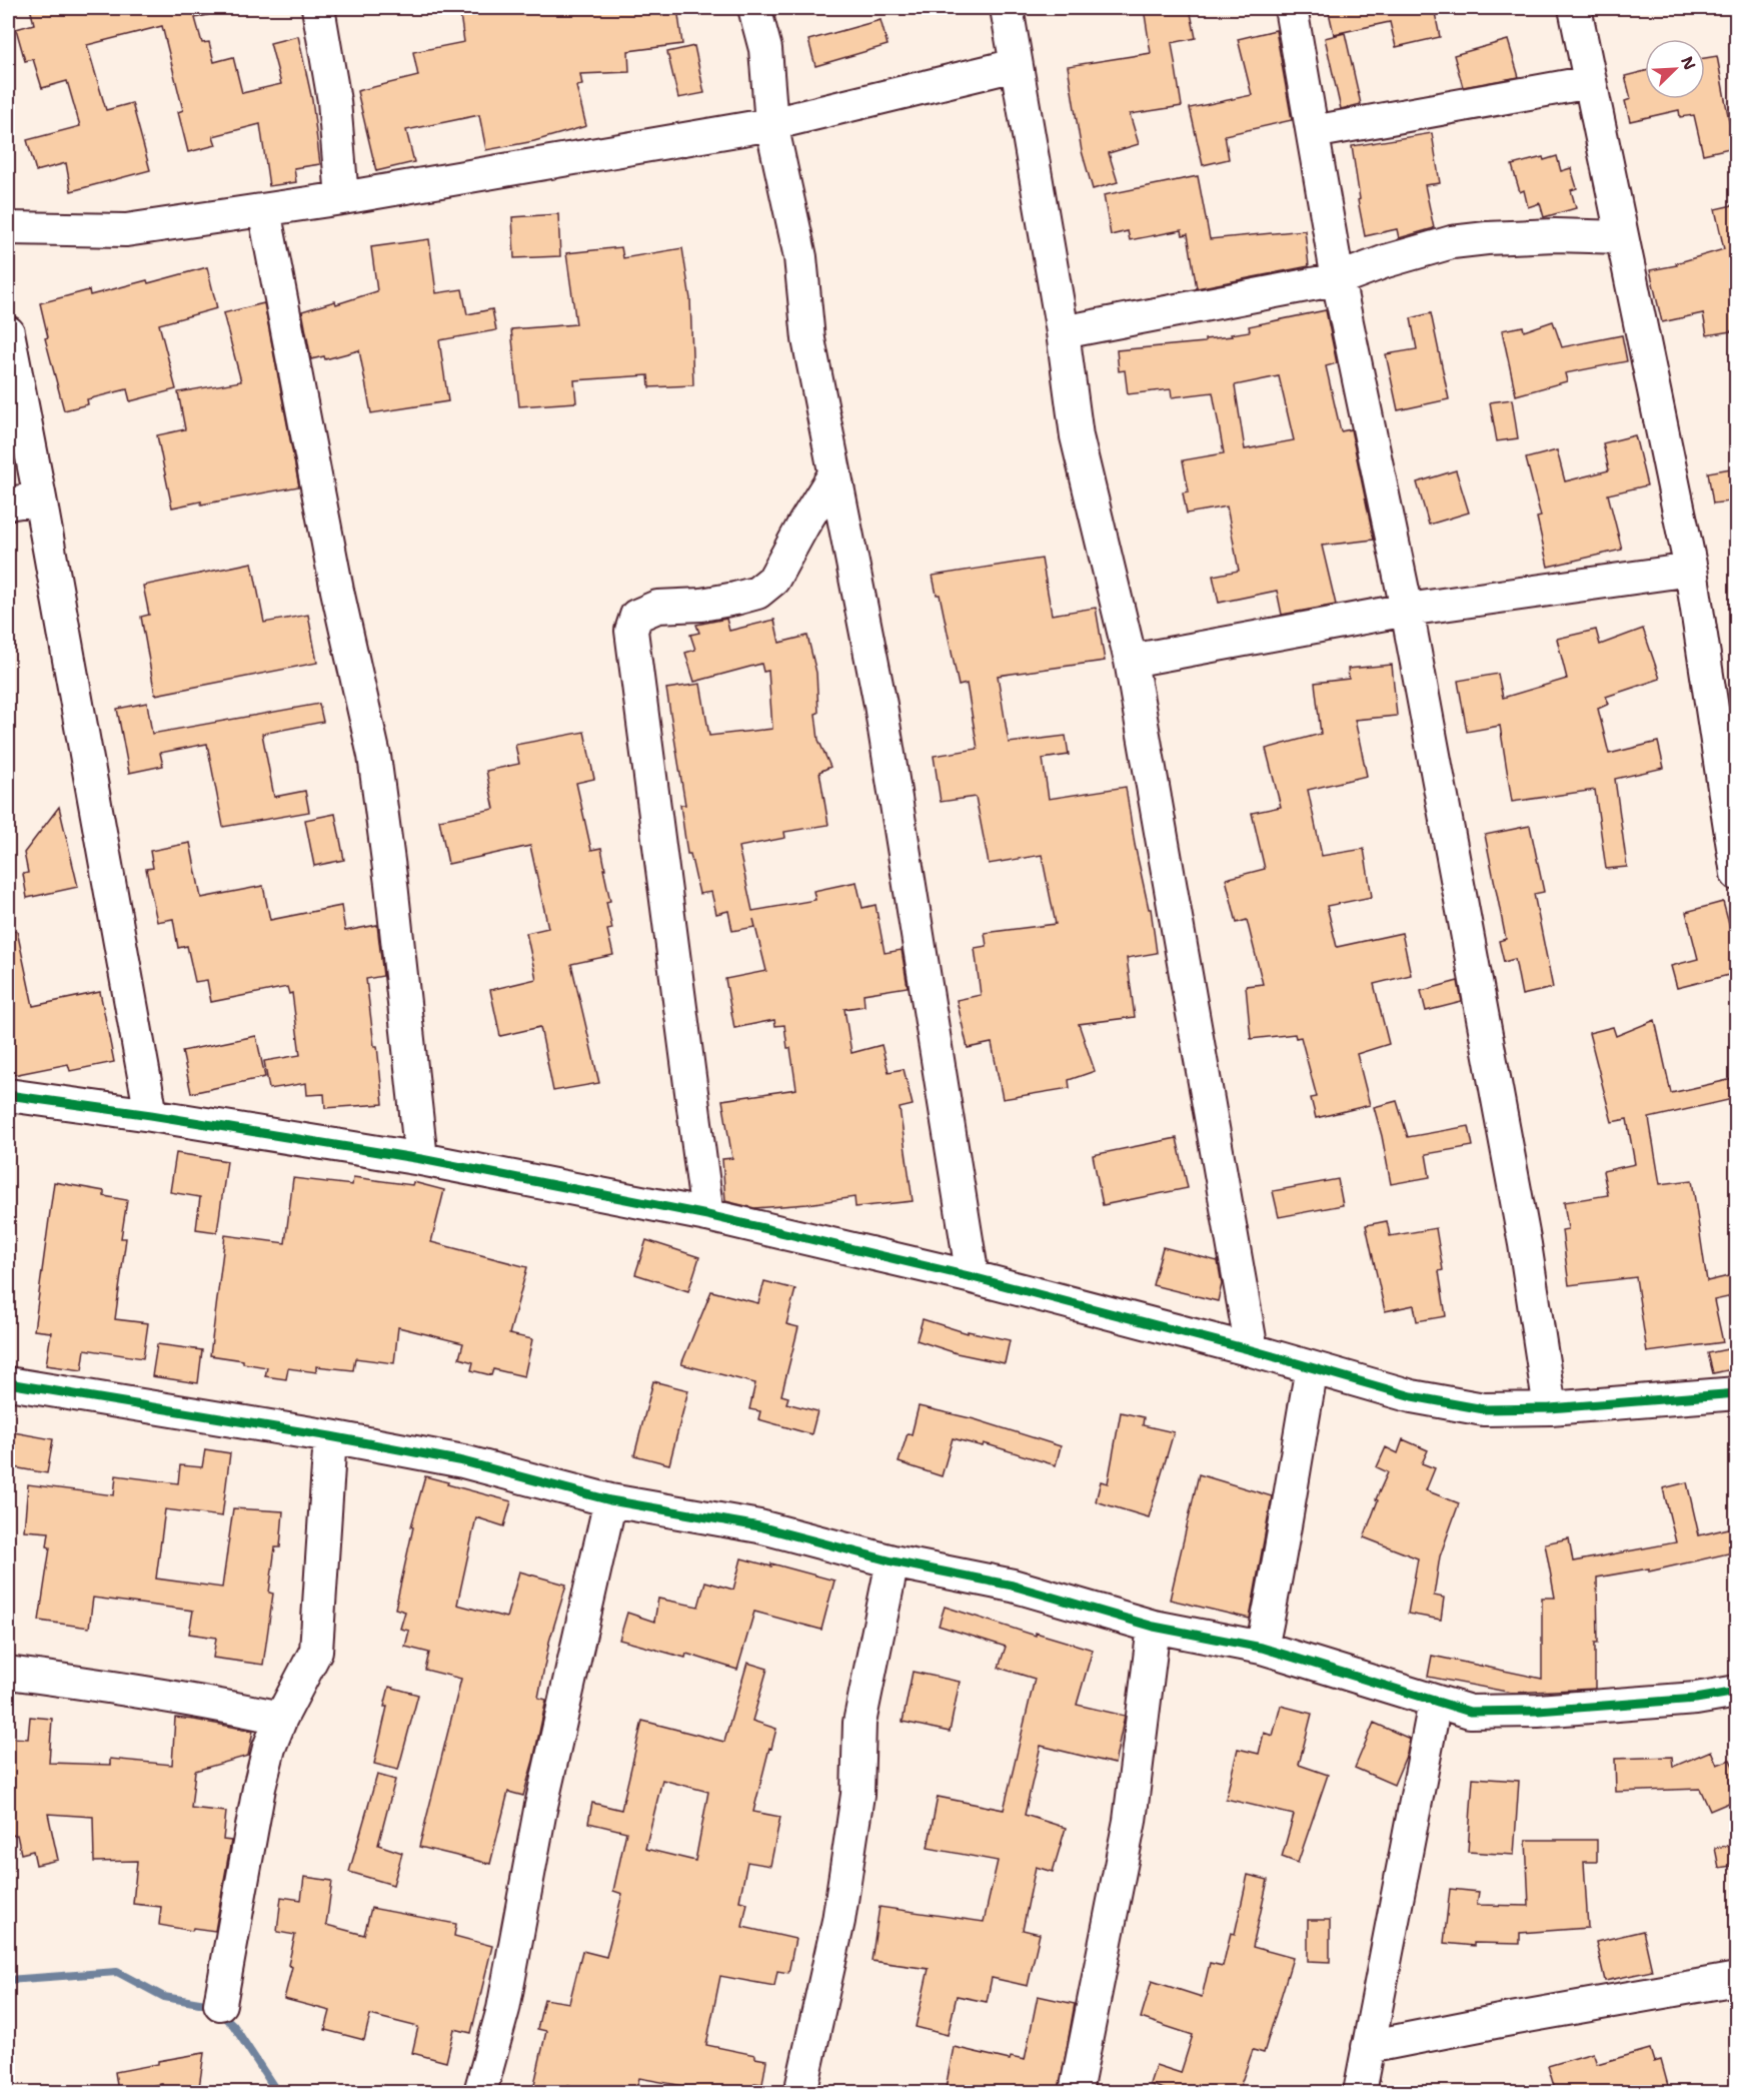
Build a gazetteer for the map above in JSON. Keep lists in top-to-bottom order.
{
  "north": "top right"
}
